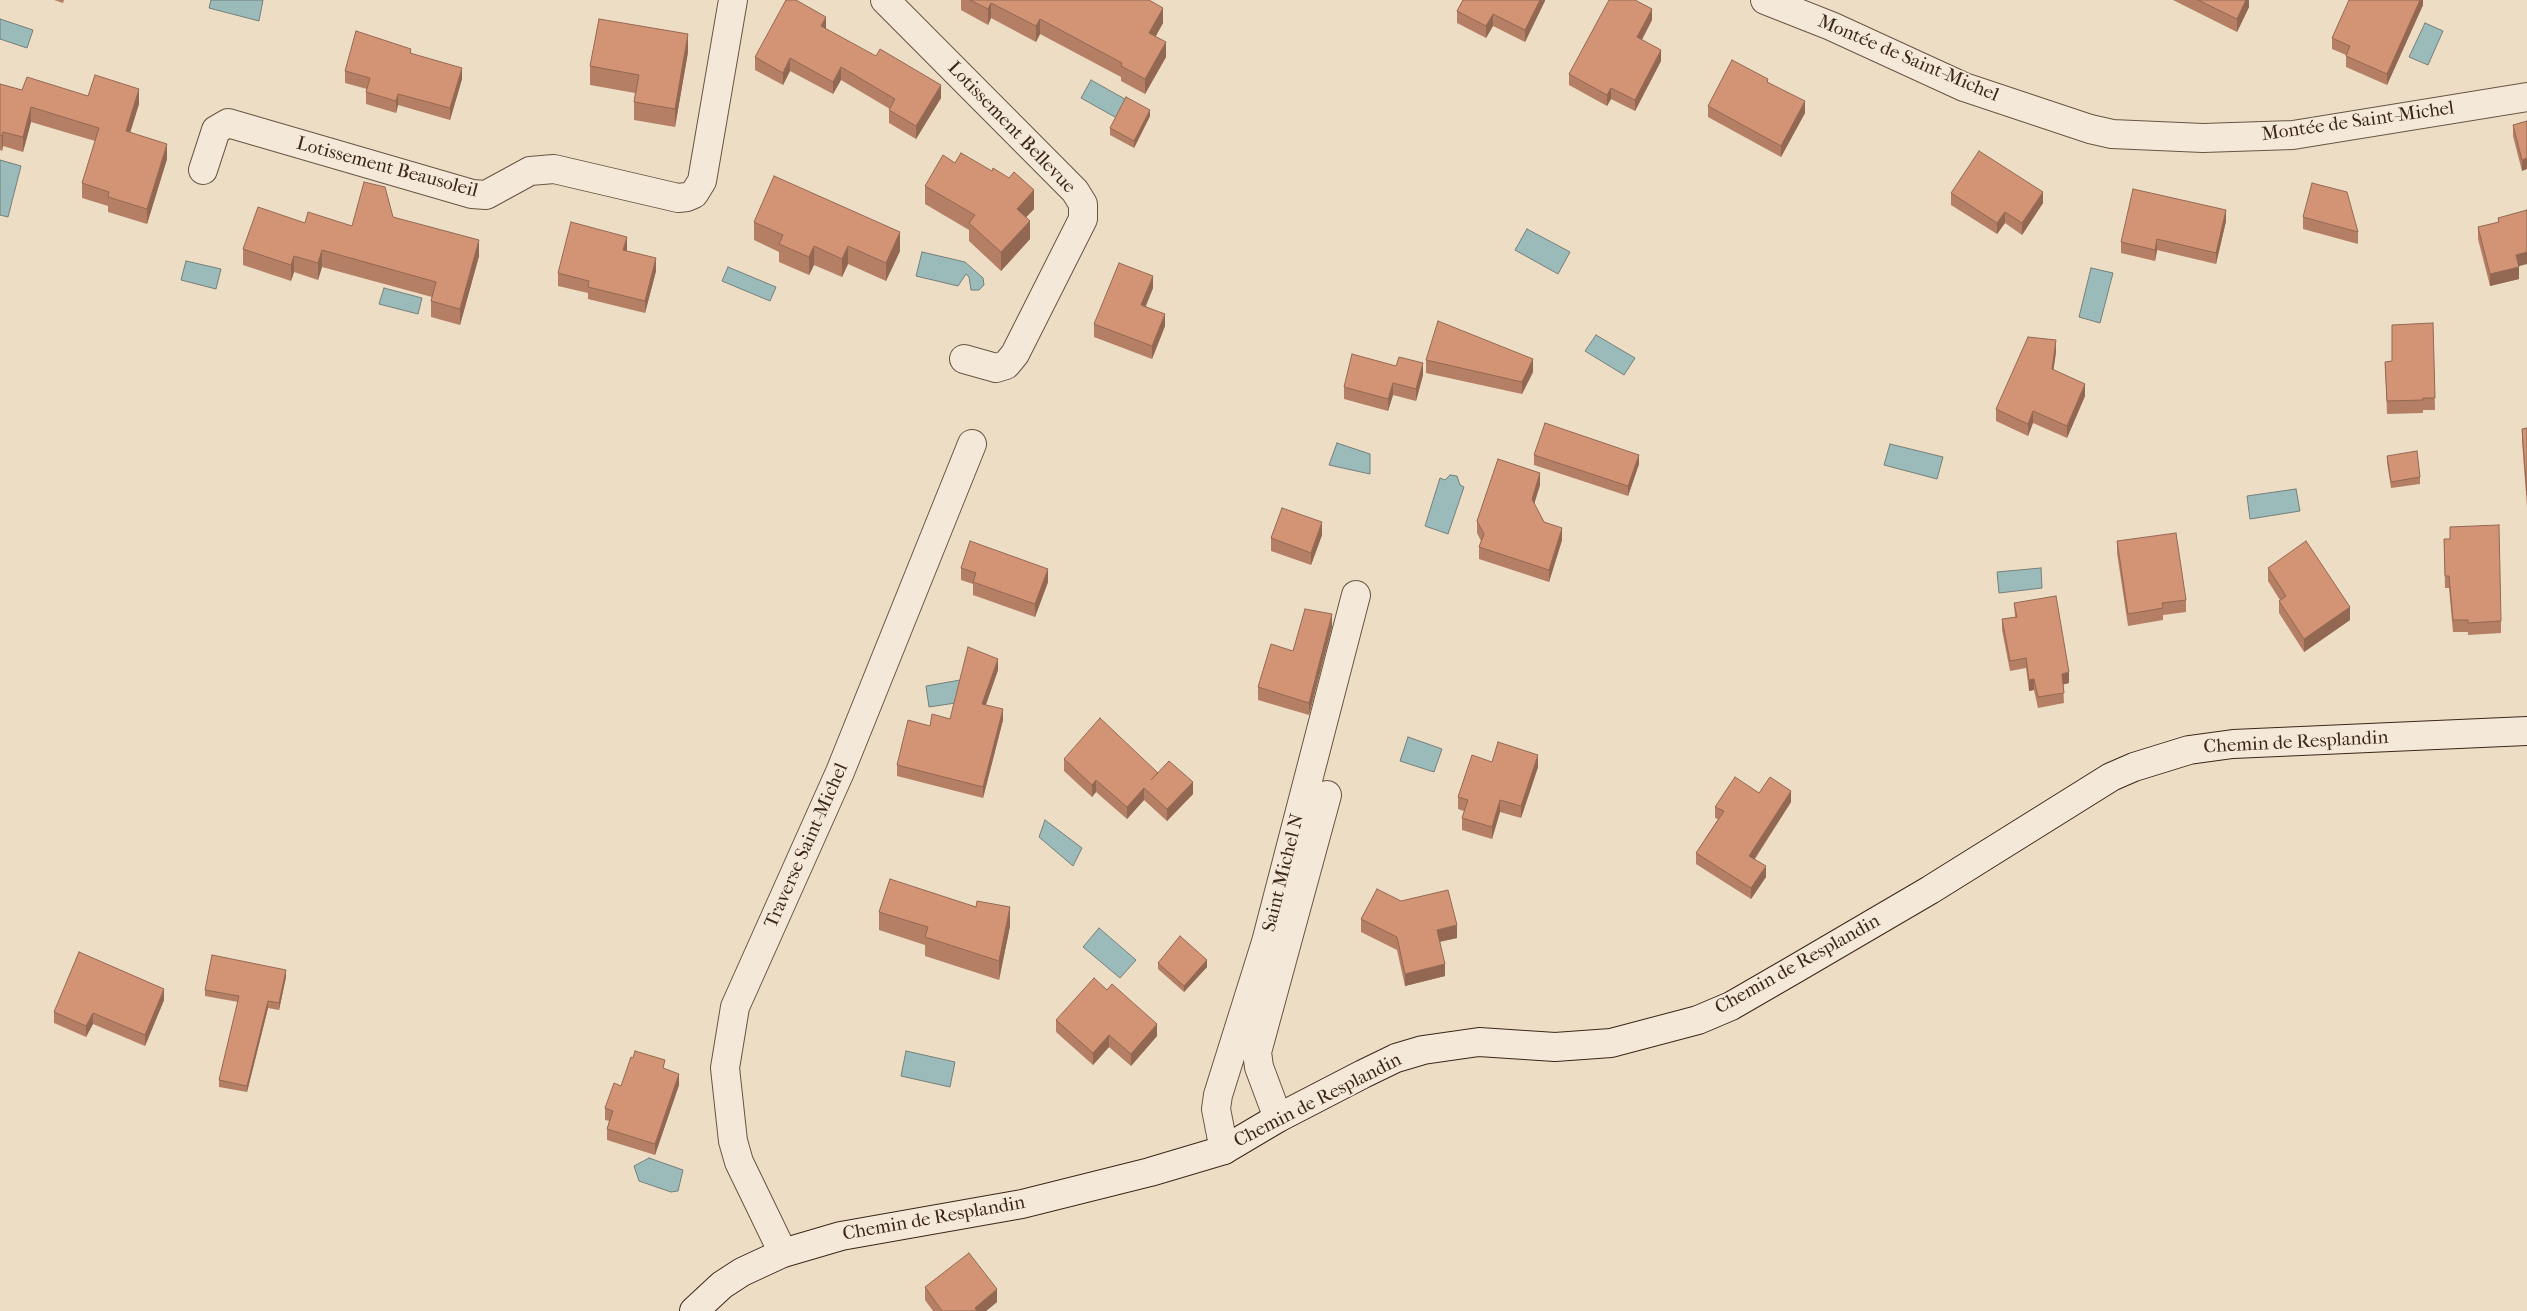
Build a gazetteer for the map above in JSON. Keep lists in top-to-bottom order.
{
  "streets": {
    "street": [
      "Montée de Saint-Michel",
      "Lotissement Bellevue",
      "Lotissement Beausoleil",
      "Chemin de Resplandin",
      "Traverse Saint-Michel",
      "Saint Michel N"
    ]
  },
  "crossings": [
    ["Chemin de Resplandin", "Traverse Saint-Michel"],
    ["Chemin de Resplandin", "Saint Michel N"]
  ]
}
